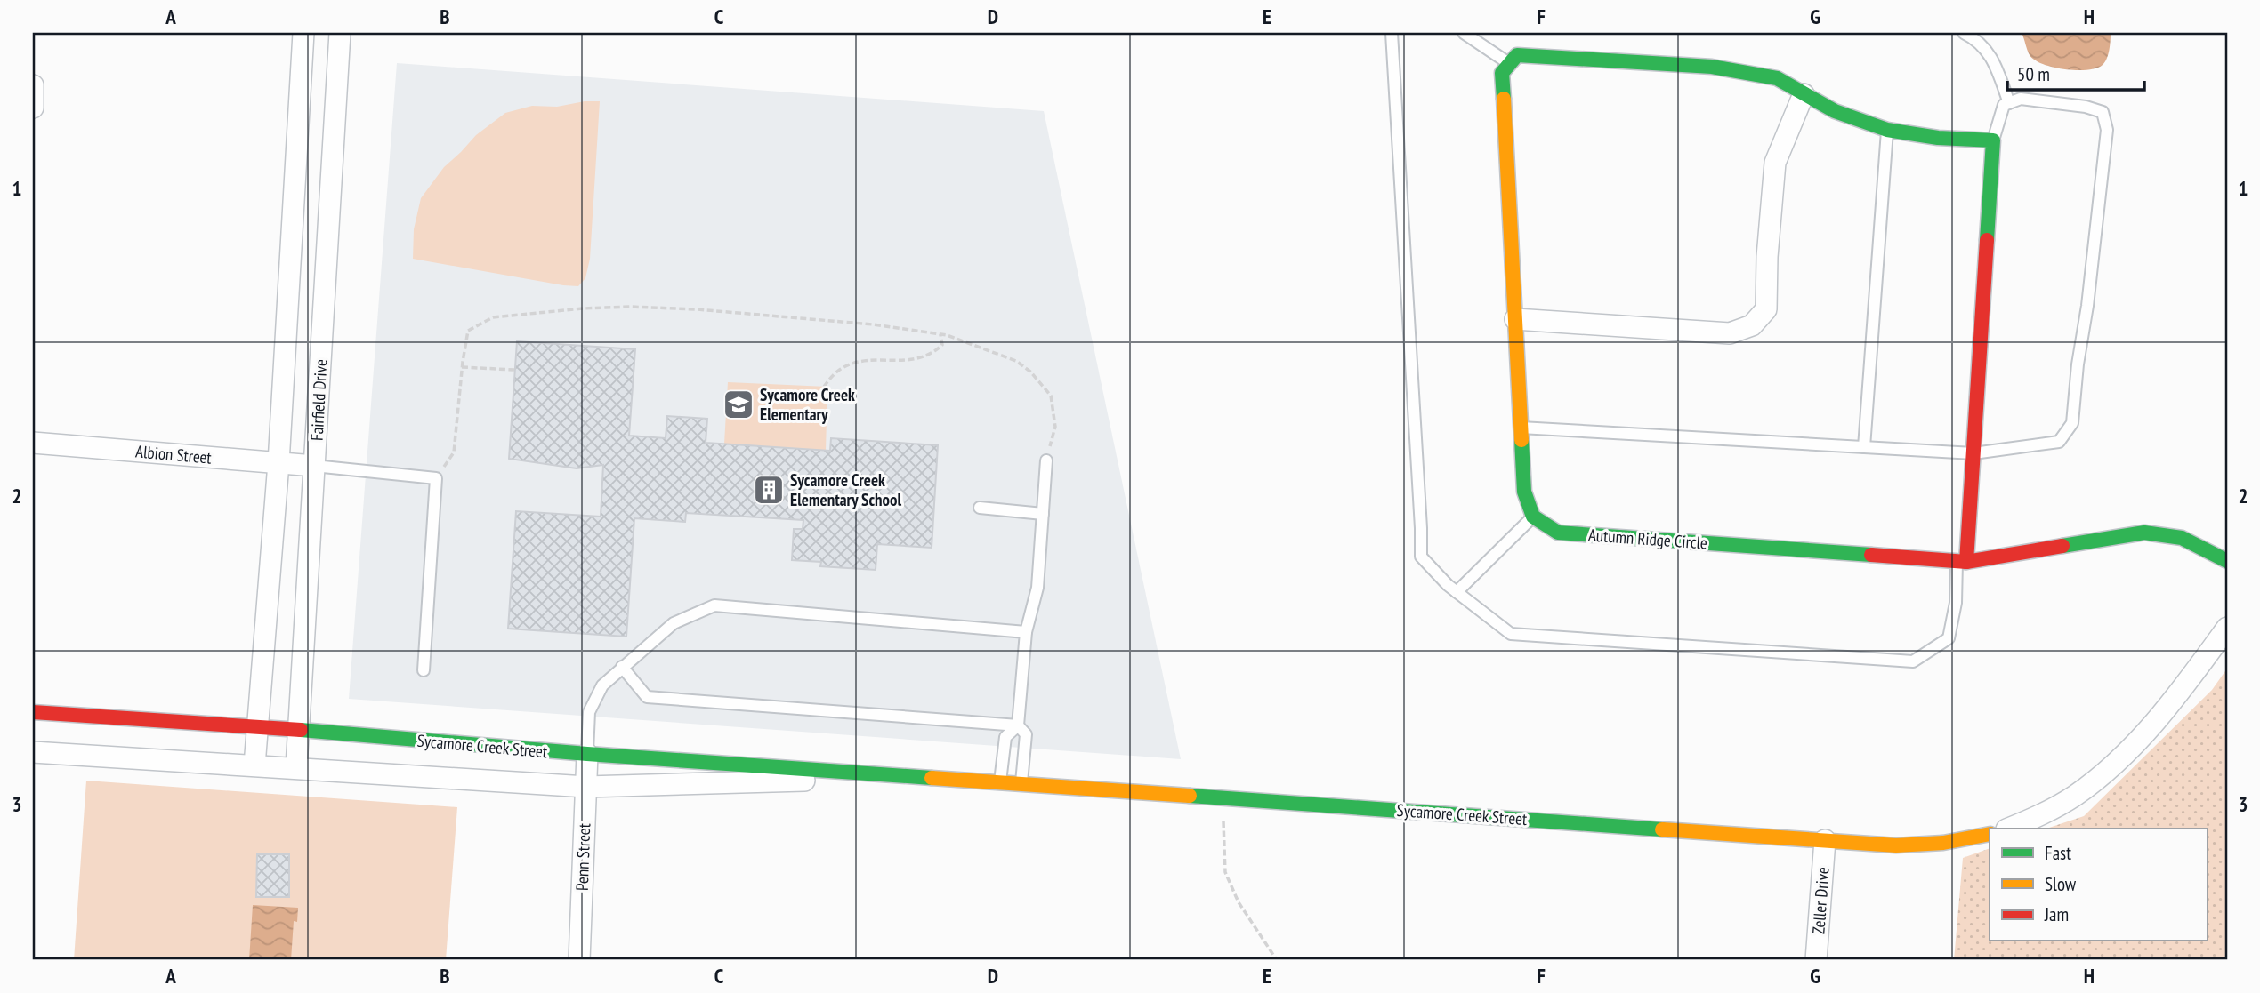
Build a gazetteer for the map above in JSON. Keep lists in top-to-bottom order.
{
  "streets": {
    "street": [
      "Fairfield Drive",
      "Albion Street",
      "Autumn Ridge Circle",
      "Sycamore Creek Street",
      "Penn Street",
      "Zeller Drive"
    ]
  },
  "crossings": [
    ["Fairfield Drive", "Albion Street"],
    ["Fairfield Drive", "Sycamore Creek Street"],
    ["Sycamore Creek Street", "Penn Street"],
    ["Sycamore Creek Street", "Zeller Drive"]
  ],
  "places": {
    "school or university": ["Sycamore Creek Elementary"],
    "building": ["Sycamore Creek Elementary School"]
  },
  "legend": ["Fast", "Slow", "Jam"],
  "scale_bar": "50 m",
  "grid": {
    "columns": [
      "A",
      "B",
      "C",
      "D",
      "E",
      "F",
      "G",
      "H"
    ],
    "rows": ["1", "2", "3"]
  }
}
